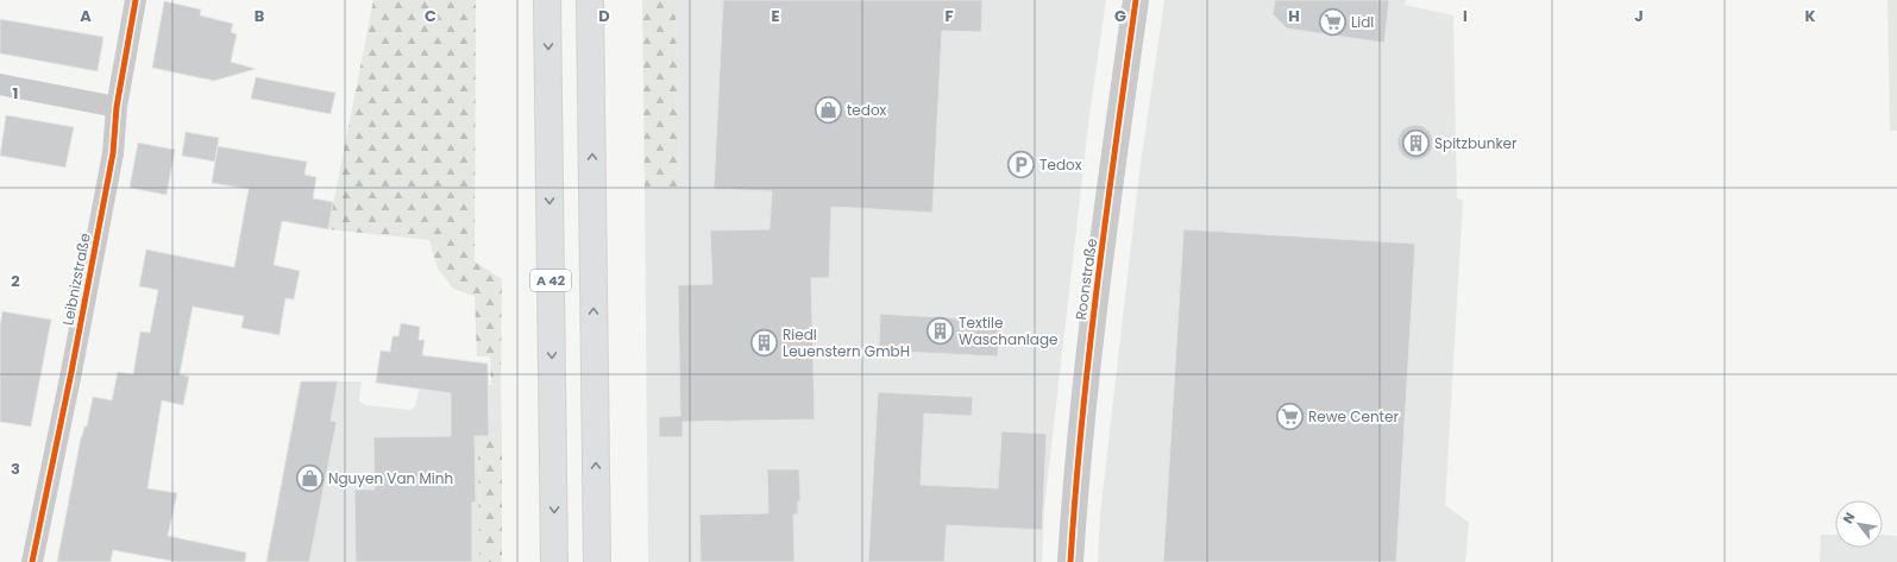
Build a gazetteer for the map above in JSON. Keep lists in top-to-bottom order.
{
  "streets": {
    "highway": ["A 42"],
    "street": ["Leibnizstraße", "Roonstraße"]
  },
  "places": {
    "supermarket": ["Lidl", "Rewe Center"],
    "shop": ["tedox", "Nguyen Van Minh"],
    "building": ["Spitzbunker", "Textile Waschanlage", "Riedl Leuenstern GmbH"],
    "parking": ["Tedox"]
  },
  "north": "top left",
  "grid": {
    "columns": [
      "A",
      "B",
      "C",
      "D",
      "E",
      "F",
      "G",
      "H",
      "I",
      "J",
      "K"
    ],
    "rows": ["1", "2", "3"]
  }
}
